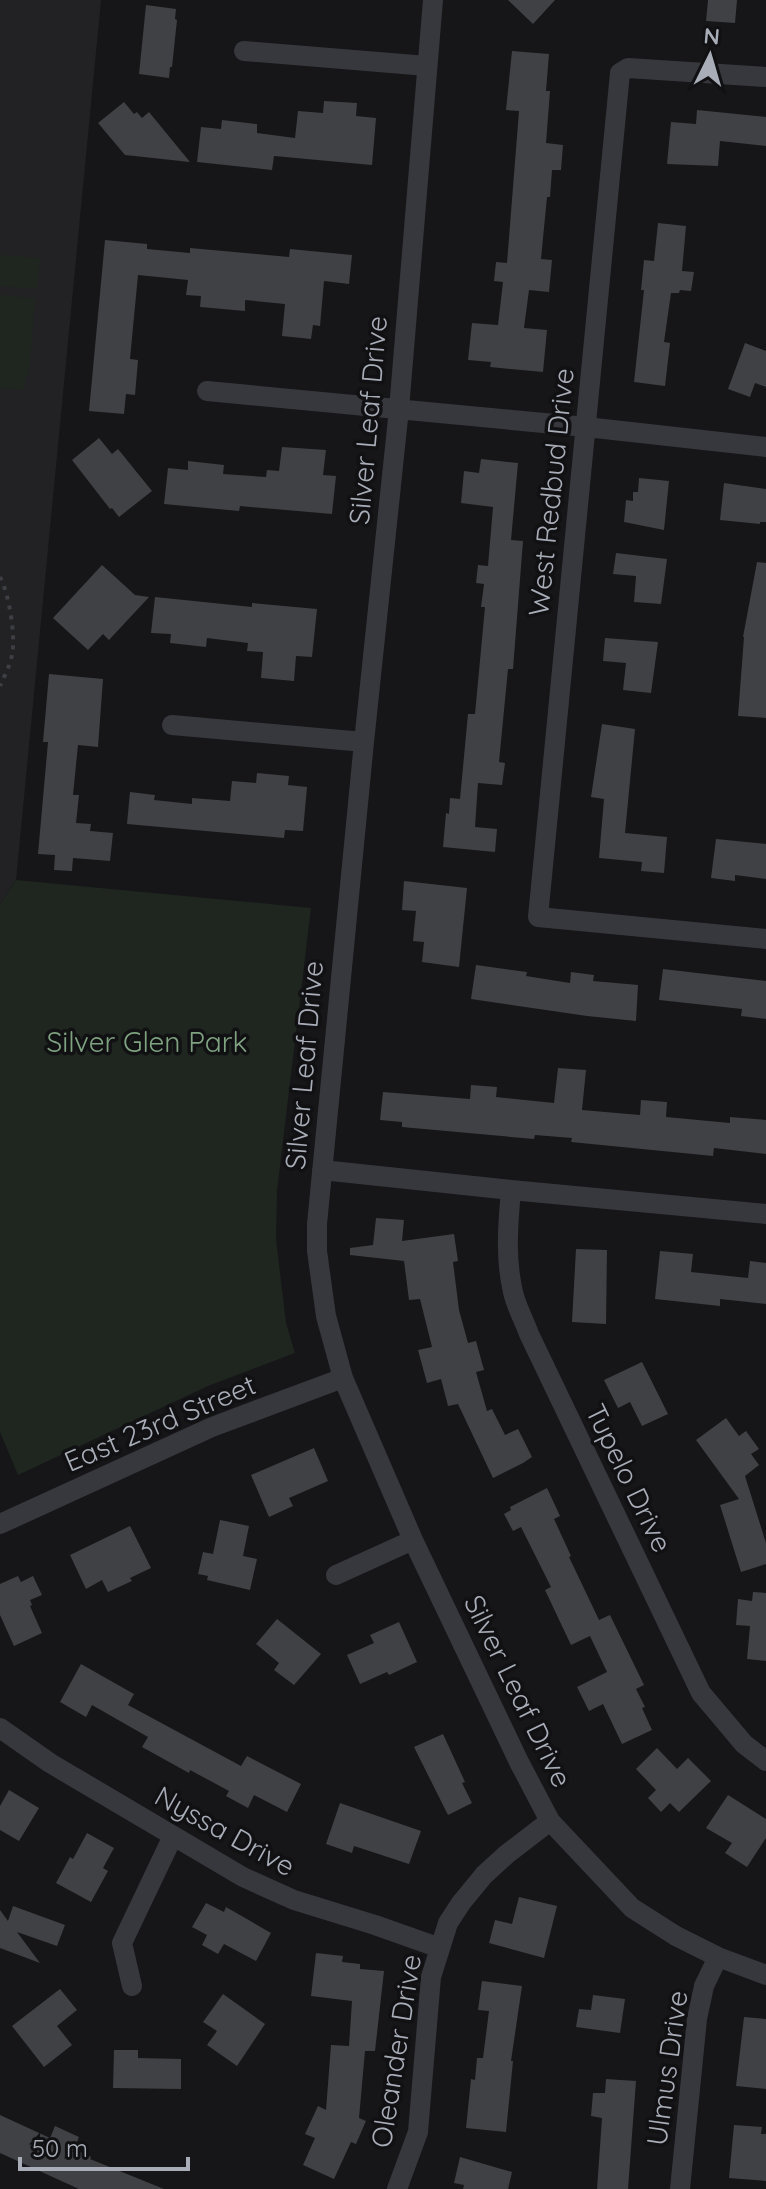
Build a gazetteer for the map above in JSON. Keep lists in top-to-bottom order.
{
  "streets": {
    "street": [
      "Silver Leaf Drive",
      "West Redbud Drive",
      "East 23rd Street",
      "Tupelo Drive",
      "Nyssa Drive",
      "Oleander Drive",
      "Ulmus Drive"
    ]
  },
  "crossings": [
    ["Silver Leaf Drive", "East 23rd Street"],
    ["Silver Leaf Drive", "Oleander Drive"],
    ["Silver Leaf Drive", "Ulmus Drive"],
    ["Nyssa Drive", "Oleander Drive"]
  ],
  "parks": ["Silver Glen Park"],
  "scale_bar": "50 m",
  "north": "top"
}
